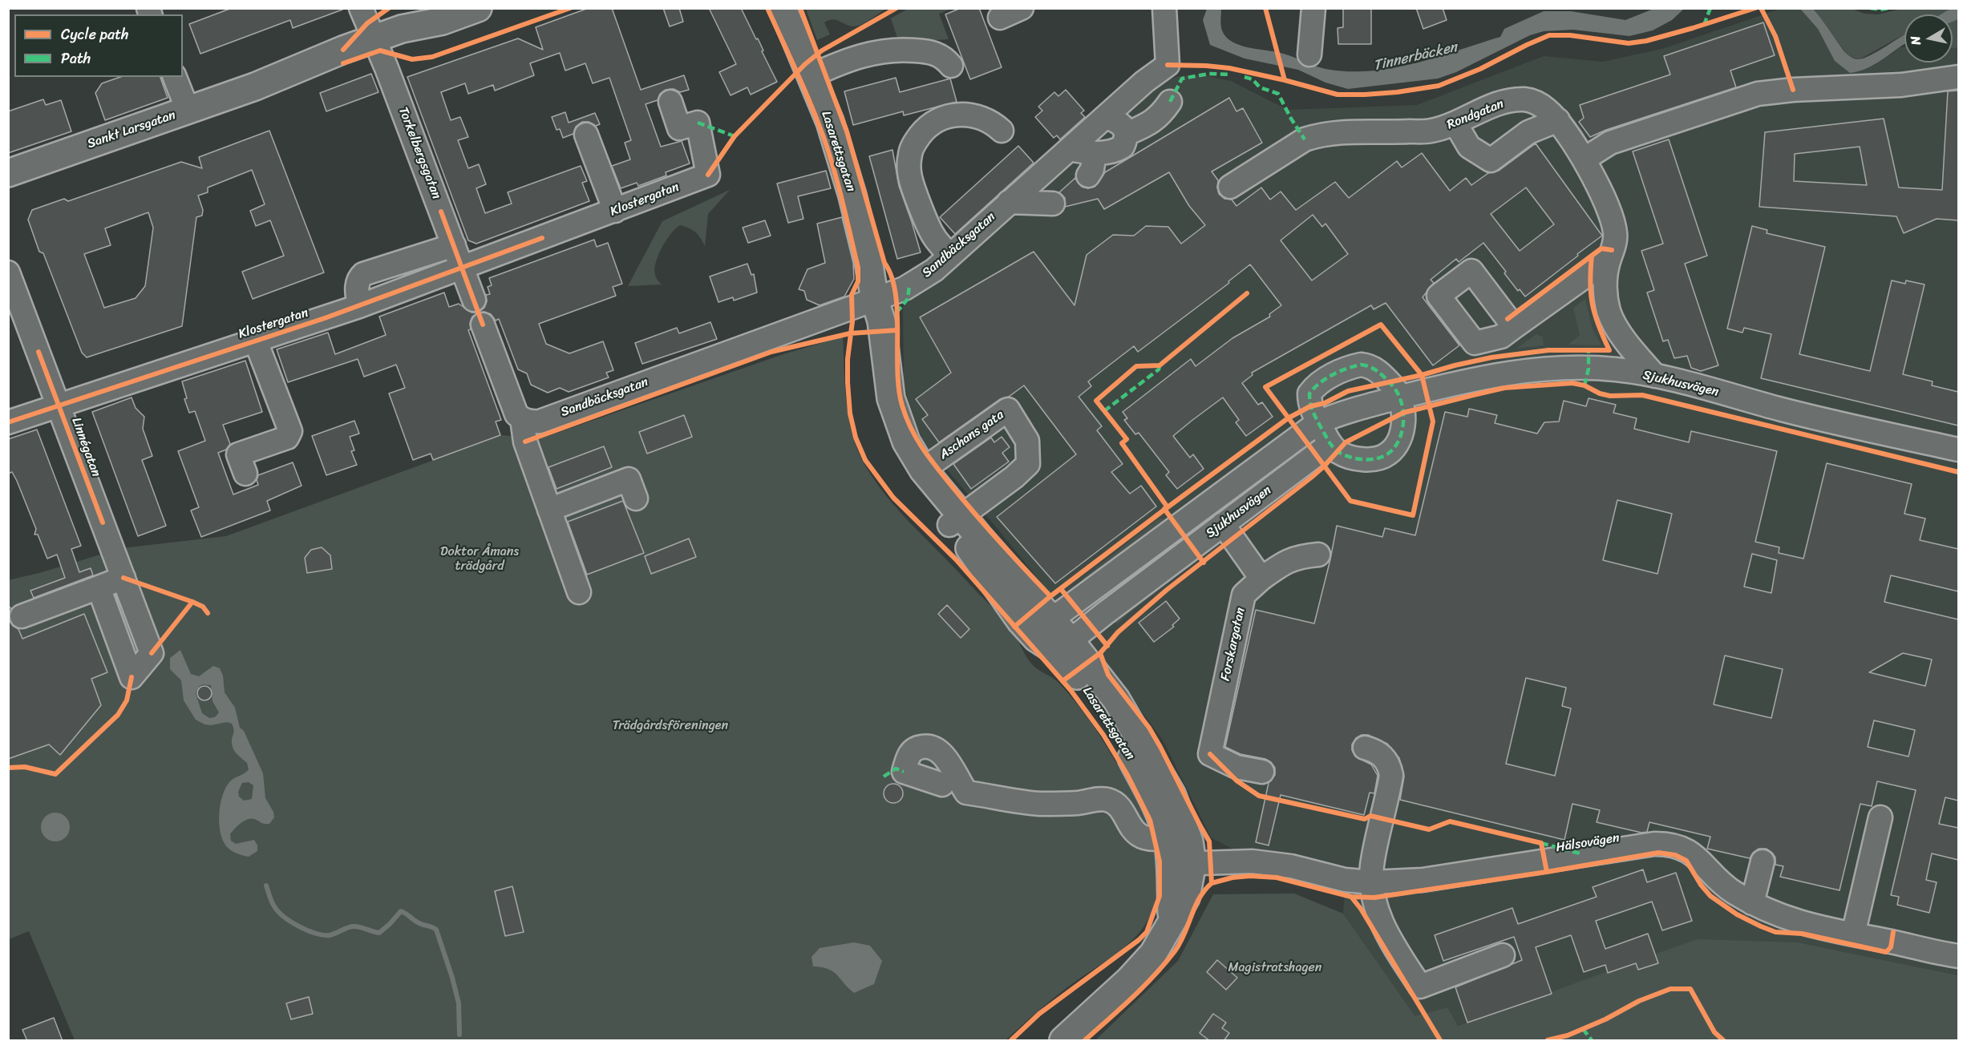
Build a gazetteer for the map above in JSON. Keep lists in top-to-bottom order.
{
  "streets": {
    "main road": ["Sankt Larsgatan", "Lasarettsgatan"],
    "street": [
      "Rondgatan",
      "Torkelbergsgatan",
      "Klostergatan",
      "Sandbäcksgatan",
      "Sjukhusvägen",
      "Aschans gata",
      "Linnégatan",
      "Forskargatan",
      "Hälsovägen"
    ]
  },
  "crossings": [
    ["Rondgatan", "Sjukhusvägen"],
    ["Sankt Larsgatan", "Torkelbergsgatan"],
    ["Lasarettsgatan", "Sandbäcksgatan"],
    ["Lasarettsgatan", "Sjukhusvägen"],
    ["Lasarettsgatan", "Aschans gata"],
    ["Lasarettsgatan", "Hälsovägen"],
    ["Torkelbergsgatan", "Klostergatan"],
    ["Klostergatan", "Linnégatan"]
  ],
  "water": ["Tinnerbäcken"],
  "parks": ["Doktor Åmans trädgård", "Trädgårdsföreningen", "Magistratshagen"],
  "legend": ["Cycle path", "Path"],
  "north": "left"
}
